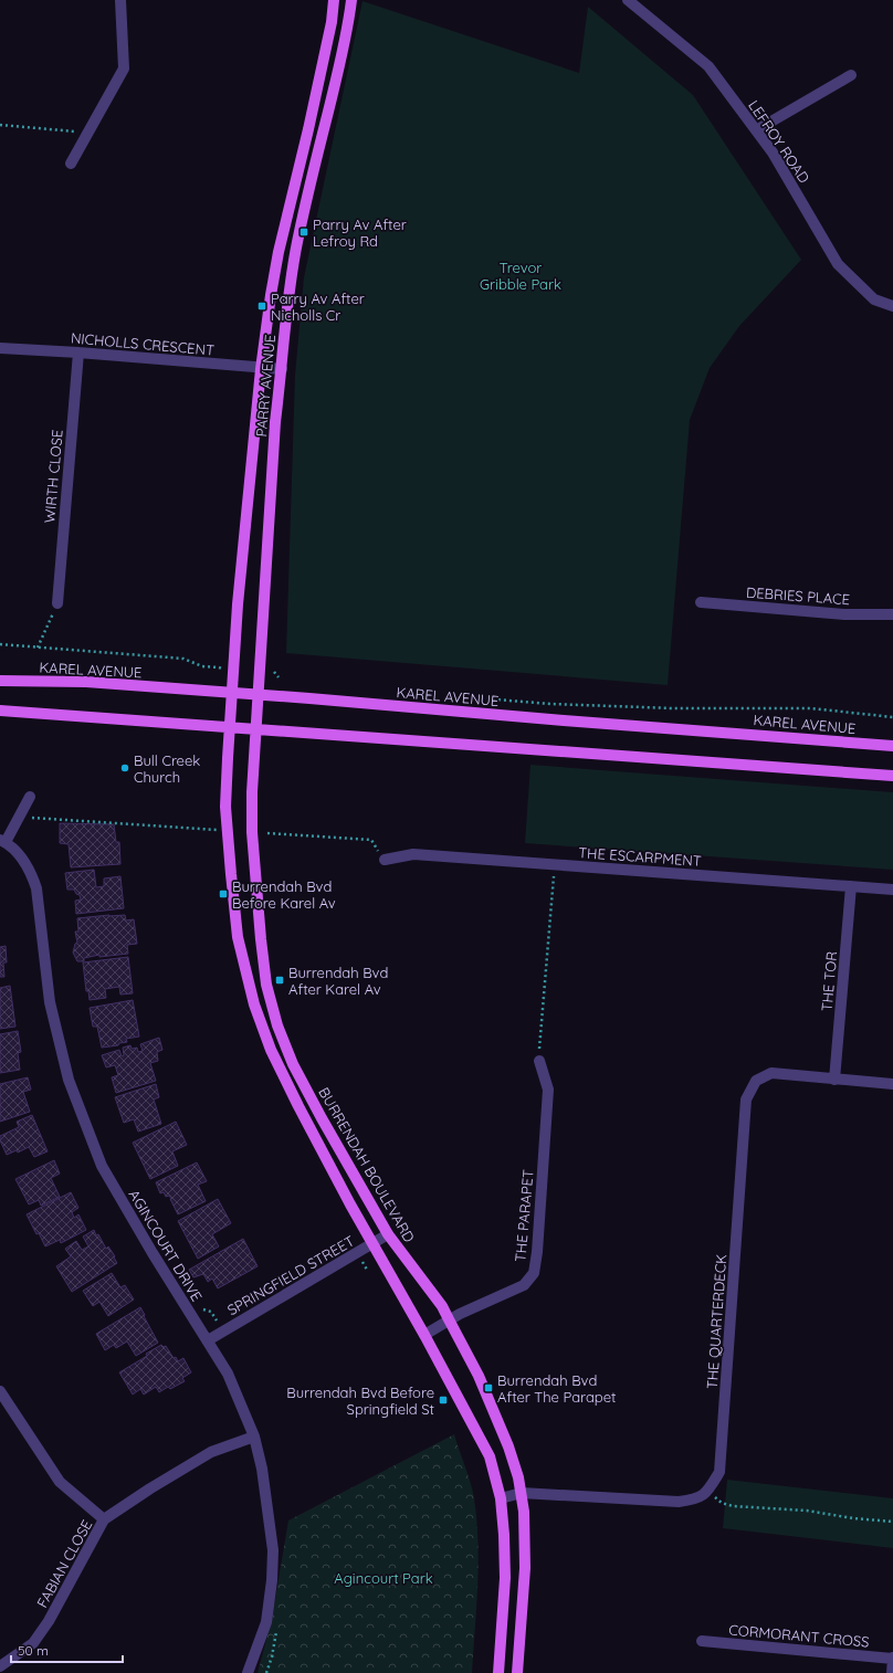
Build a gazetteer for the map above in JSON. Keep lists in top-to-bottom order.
{
  "streets": {
    "main road": ["PARRY AVENUE", "KAREL AVENUE", "BURRENDAH BOULEVARD"],
    "street": [
      "LEFROY ROAD",
      "NICHOLLS CRESCENT",
      "WIRTH CLOSE",
      "DEBRIES PLACE",
      "THE ESCARPMENT",
      "THE TOR",
      "THE PARAPET",
      "AGINCOURT DRIVE",
      "SPRINGFIELD STREET",
      "THE QUARTERDECK",
      "FABIAN CLOSE",
      "CORMORANT CROSS"
    ]
  },
  "crossings": [
    ["NICHOLLS CRESCENT", "PARRY AVENUE"],
    ["NICHOLLS CRESCENT", "WIRTH CLOSE"],
    ["PARRY AVENUE", "KAREL AVENUE"],
    ["PARRY AVENUE", "BURRENDAH BOULEVARD"],
    ["THE ESCARPMENT", "THE TOR"],
    ["THE TOR", "THE QUARTERDECK"],
    ["BURRENDAH BOULEVARD", "THE PARAPET"],
    ["BURRENDAH BOULEVARD", "SPRINGFIELD STREET"],
    ["BURRENDAH BOULEVARD", "THE QUARTERDECK"],
    ["AGINCOURT DRIVE", "SPRINGFIELD STREET"],
    ["AGINCOURT DRIVE", "FABIAN CLOSE"]
  ],
  "parks": ["Trevor Gribble Park", "Agincourt Park"],
  "places": {
    "transit": [
      "Parry Av After Lefroy Rd",
      "Parry Av After Nicholls Cr",
      "Burrendah Bvd Before Karel Av",
      "Burrendah Bvd After Karel Av",
      "Burrendah Bvd After The Parapet",
      "Burrendah Bvd Before Springfield St"
    ],
    "other": ["Bull Creek Church"]
  },
  "scale_bar": "50 m"
}
